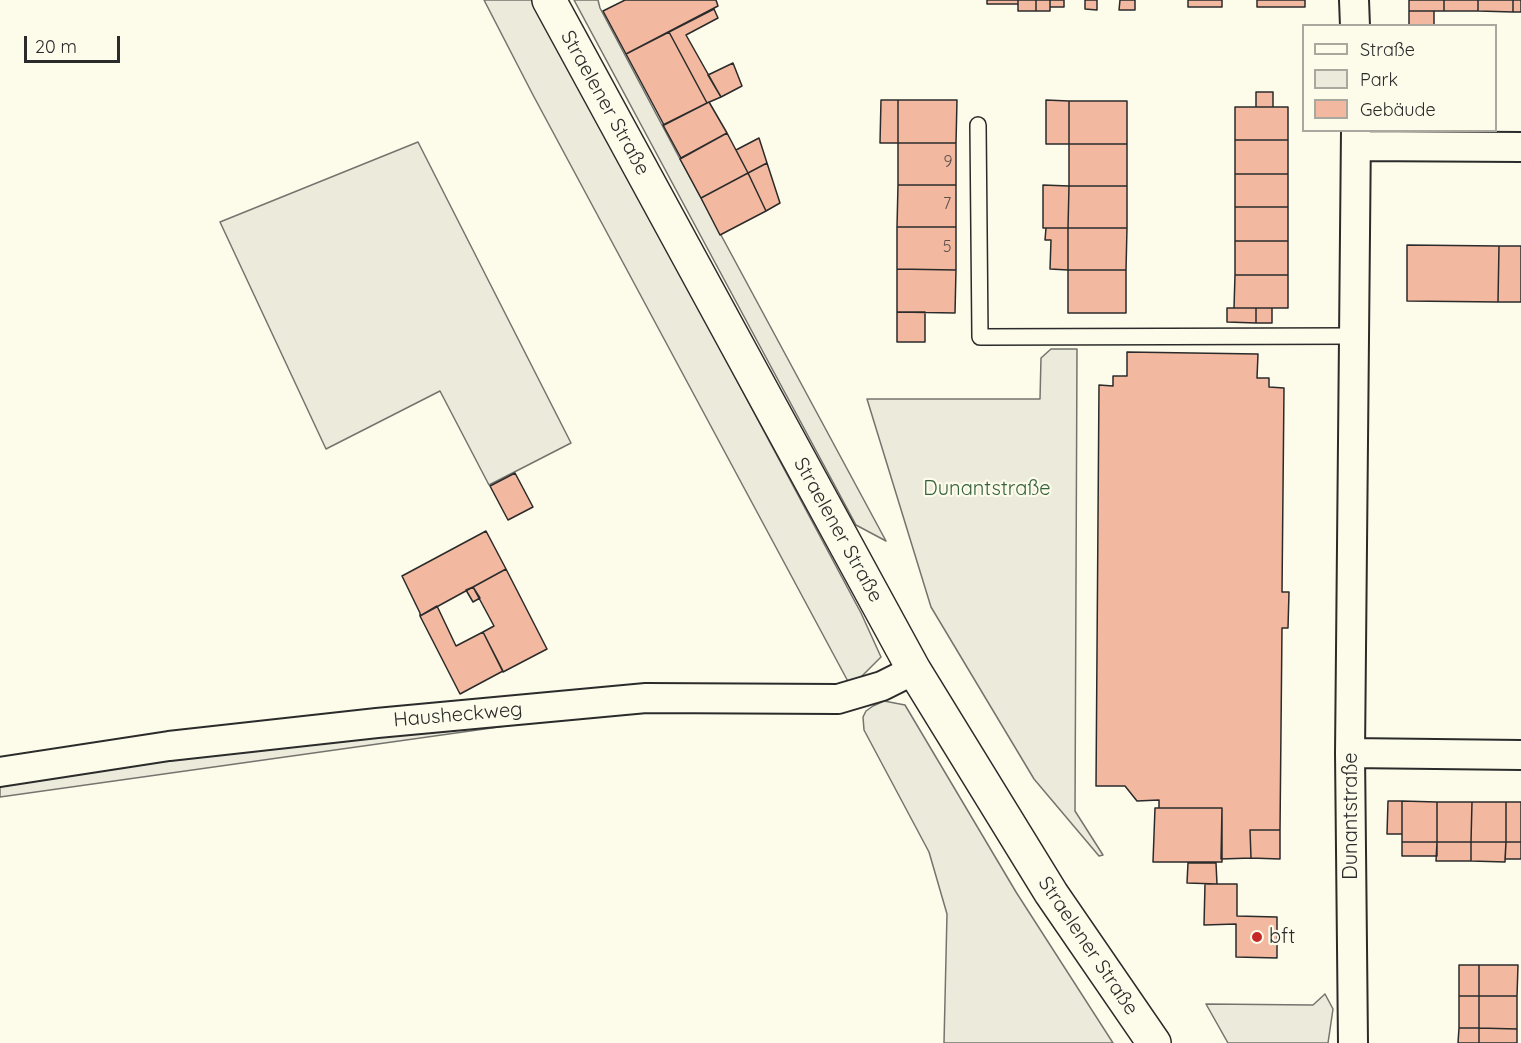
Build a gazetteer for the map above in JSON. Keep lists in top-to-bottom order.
{
  "streets": {
    "street": ["Straelener Straße", "Hausheckweg", "Dunantstraße"]
  },
  "crossings": [
    ["Straelener Straße", "Hausheckweg"]
  ],
  "parks": ["Dunantstraße"],
  "places": ["bft"],
  "house_numbers": ["9", "7", "5"],
  "legend": ["Straße", "Park", "Gebäude"],
  "scale_bar": "20 m"
}
